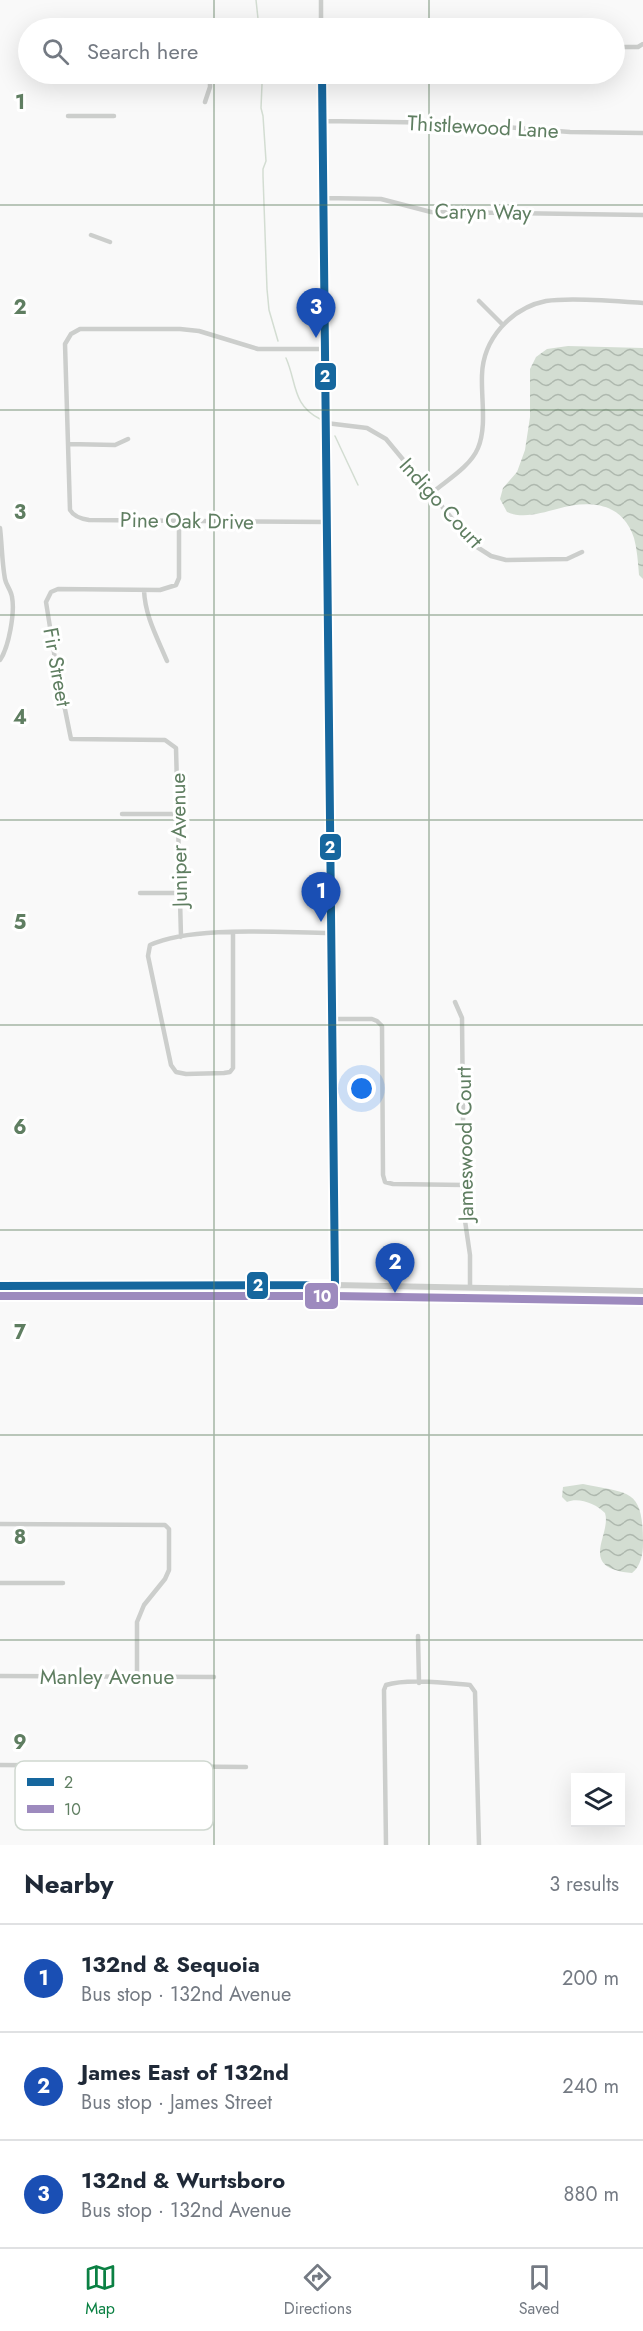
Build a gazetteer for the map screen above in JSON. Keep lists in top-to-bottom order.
{
  "streets": {
    "street": [
      "Thistlewood Lane",
      "Caryn Way",
      "Indigo Court",
      "Pine Oak Drive",
      "Fir Street",
      "Juniper Avenue",
      "Jameswood Court",
      "Manley Avenue"
    ]
  },
  "crossings": [
    ["Fir Street", "Juniper Avenue"]
  ],
  "lines": ["transit line 2", "transit line 10"],
  "legend": ["2", "10"],
  "page": {
    "search": "Search here",
    "pins": ["3", "1", "2"],
    "heading": ["Nearby", "3 results"],
    "list": [
      {
        "mark": "1",
        "name": "132nd & Sequoia",
        "note": "Bus stop · 132nd Avenue",
        "value": "200 m"
      },
      {
        "mark": "2",
        "name": "James East of 132nd",
        "note": "Bus stop · James Street",
        "value": "240 m"
      },
      {
        "mark": "3",
        "name": "132nd & Wurtsboro",
        "note": "Bus stop · 132nd Avenue",
        "value": "880 m"
      }
    ],
    "nav": ["Map", "Directions", "Saved"]
  },
  "grid": {
    "rows": [
      "1",
      "2",
      "3",
      "4",
      "5",
      "6",
      "7",
      "8",
      "9"
    ]
  }
}
